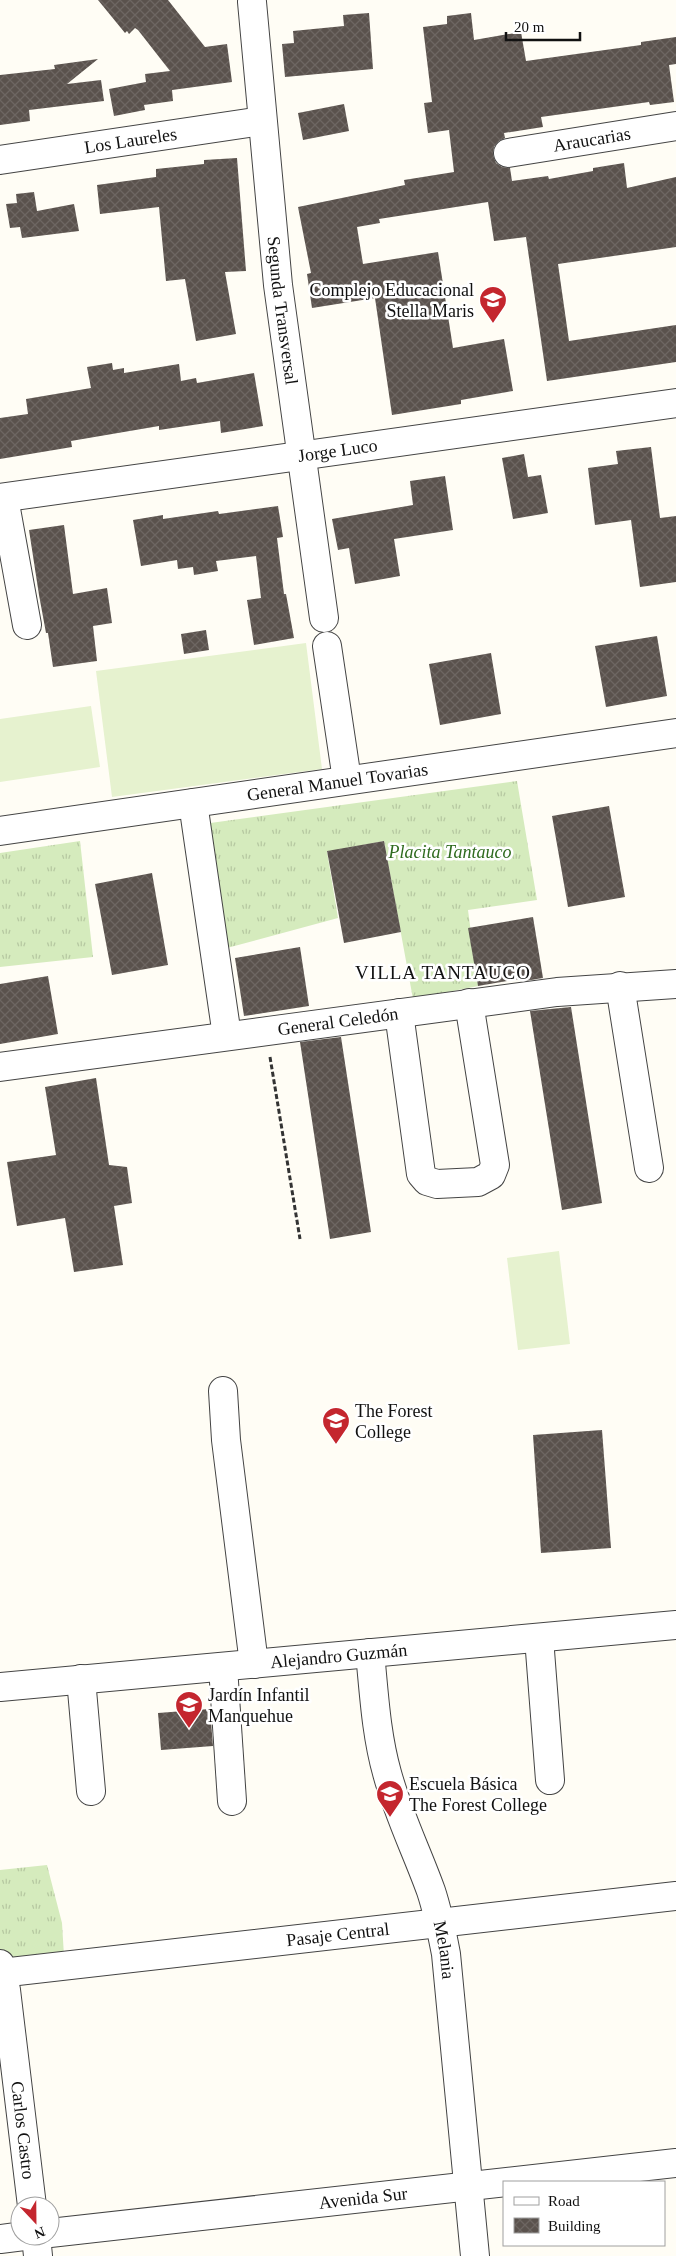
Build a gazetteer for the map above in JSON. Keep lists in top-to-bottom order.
{
  "streets": {
    "street": [
      "Araucarias",
      "Los Laureles",
      "Segunda Transversal",
      "Jorge Luco",
      "General Manuel Tovarias",
      "General Celedón",
      "Alejandro Guzmán",
      "Pasaje Central",
      "Melania",
      "Carlos Castro",
      "Avenida Sur"
    ]
  },
  "crossings": [
    ["Los Laureles", "Segunda Transversal"],
    ["Segunda Transversal", "Jorge Luco"],
    ["Alejandro Guzmán", "Melania"],
    ["Pasaje Central", "Melania"],
    ["Pasaje Central", "Carlos Castro"],
    ["Melania", "Avenida Sur"]
  ],
  "districts": ["VILLA TANTAUCO"],
  "parks": ["Placita Tantauco"],
  "places": {
    "school or university": [
      "Complejo Educacional Stella Maris",
      "The Forest College",
      "Jardín Infantil Manquehue",
      "Escuela Básica The Forest College"
    ]
  },
  "legend": ["Road", "Building"],
  "scale_bar": "20 m",
  "north": "bottom"
}
